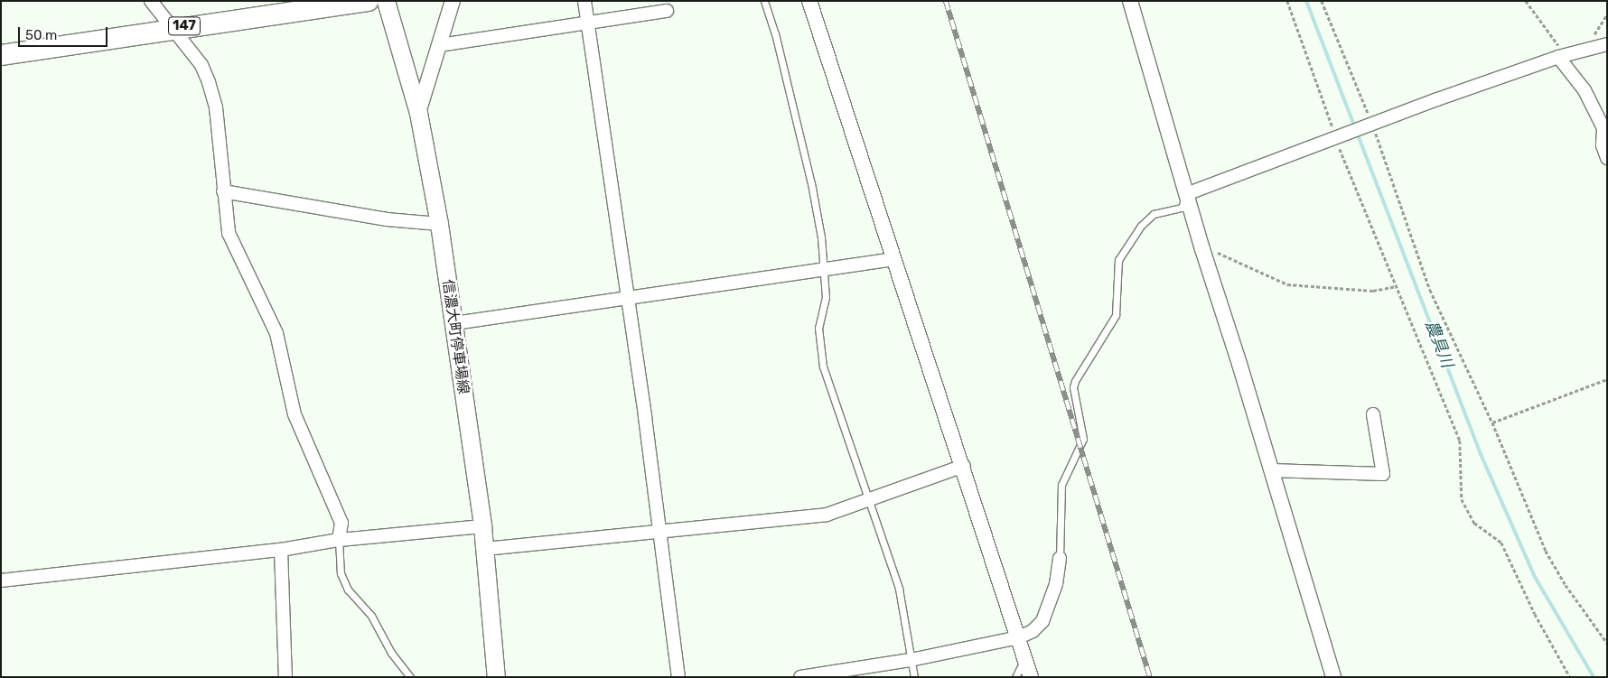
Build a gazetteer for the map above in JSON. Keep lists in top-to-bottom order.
{
  "streets": {
    "highway": ["147"],
    "main road": ["信濃大町停車場線"]
  },
  "water": ["農具川"],
  "scale_bar": "50 m"
}
